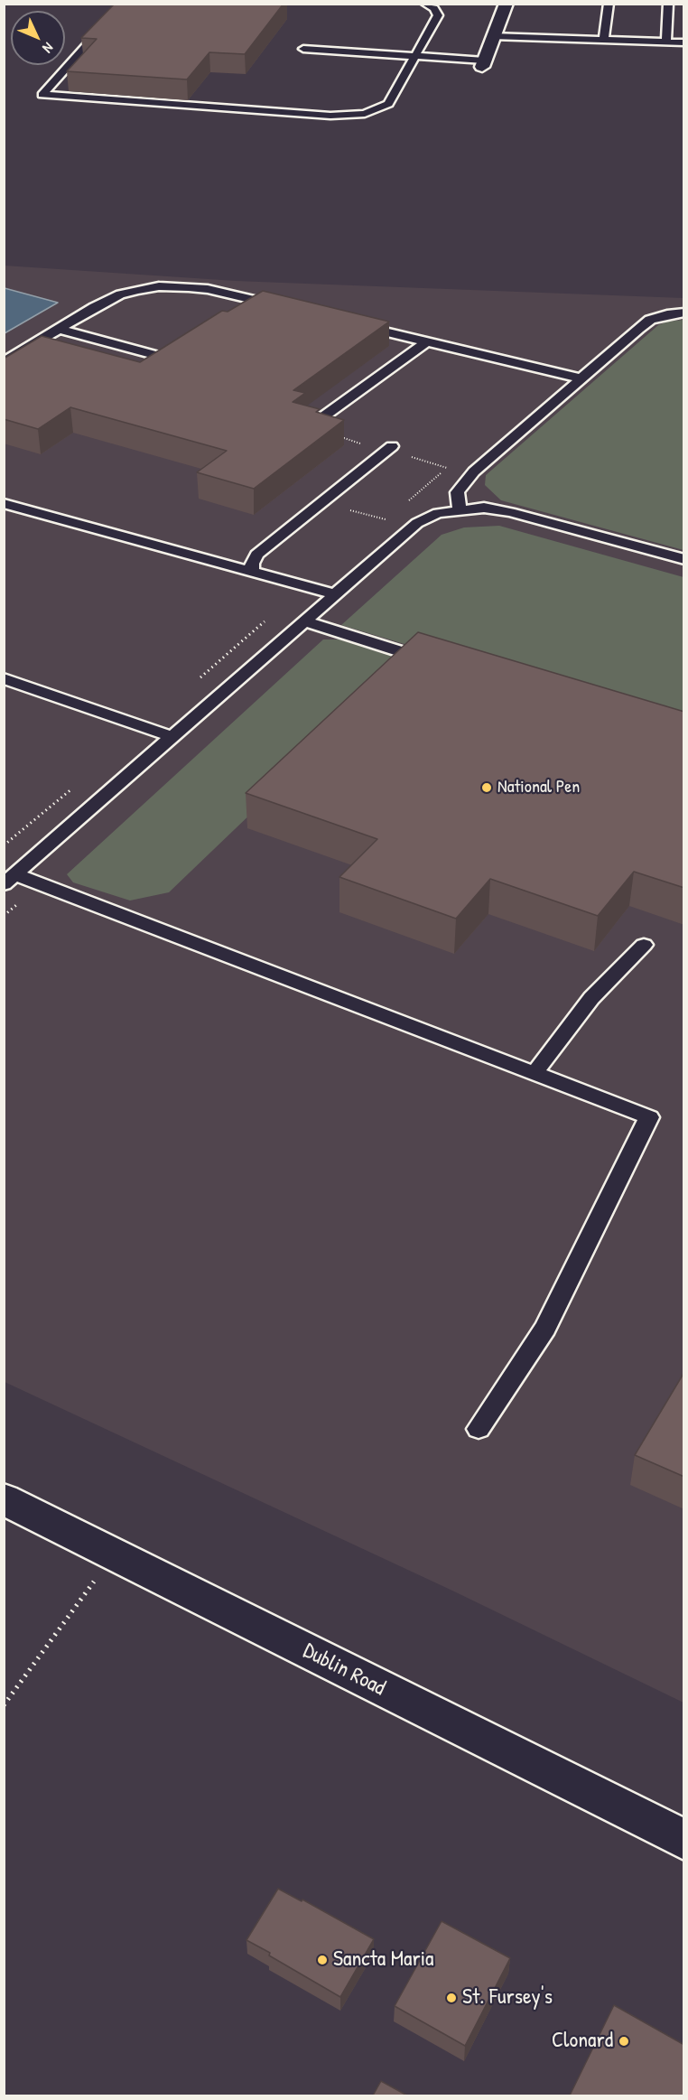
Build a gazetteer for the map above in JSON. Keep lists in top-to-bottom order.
{
  "streets": {
    "main road": ["Dublin Road"]
  },
  "places": [
    "National Pen",
    "Sancta Maria",
    "St. Fursey's",
    "Clonard"
  ],
  "north": "bottom right"
}
